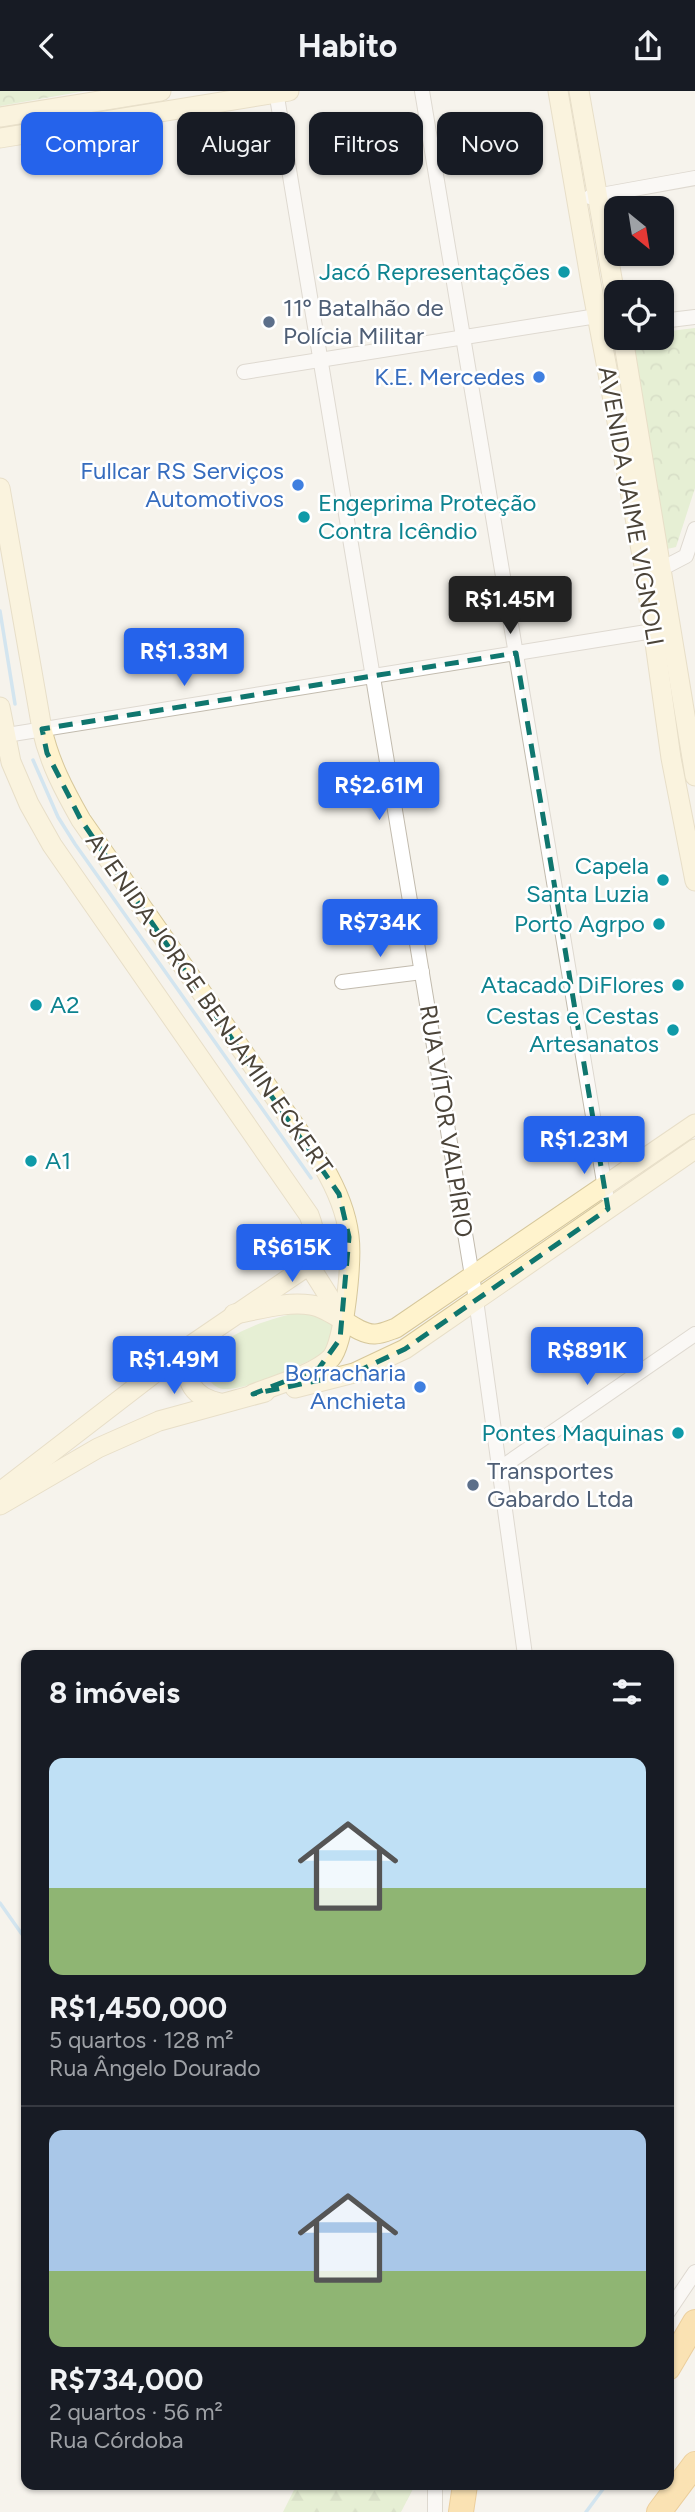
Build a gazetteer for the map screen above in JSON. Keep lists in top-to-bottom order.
{
  "streets": {
    "street": ["AVENIDA JAIME VIGNOLI", "AVENIDA JORGE BENJAMIN ECKERT", "RUA VÍTOR VALPÍRIO"]
  },
  "places": [
    "Jacó Representações",
    "11º Batalhão de Polícia Militar",
    "K.E. Mercedes",
    "Fullcar RS Serviços Automotivos",
    "Engeprima Proteção Contra Icêndio",
    "Capela Santa Luzia",
    "Porto Agrpo",
    "Atacado DiFlores",
    "A2",
    "Cestas e Cestas Artesanatos",
    "A1",
    "Borracharia Anchieta",
    "Pontes Maquinas",
    "Transportes Gabardo Ltda"
  ],
  "north": "bottom right",
  "page": {
    "header": "Habito",
    "chip": [
      "Comprar",
      "Alugar",
      "Filtros",
      "Novo"
    ],
    "price": [
      "R$1.45M",
      "R$1.33M",
      "R$2.61M",
      "R$734K",
      "R$1.23M",
      "R$615K",
      "R$891K",
      "R$1.49M"
    ],
    "heading": "8 imóveis",
    "list": [
      {
        "name": "R$1,450,000",
        "note": "5 quartos · 128 m² · Rua Ângelo Dourado"
      },
      {
        "name": "R$734,000",
        "note": "2 quartos · 56 m² · Rua Córdoba"
      }
    ]
  }
}
